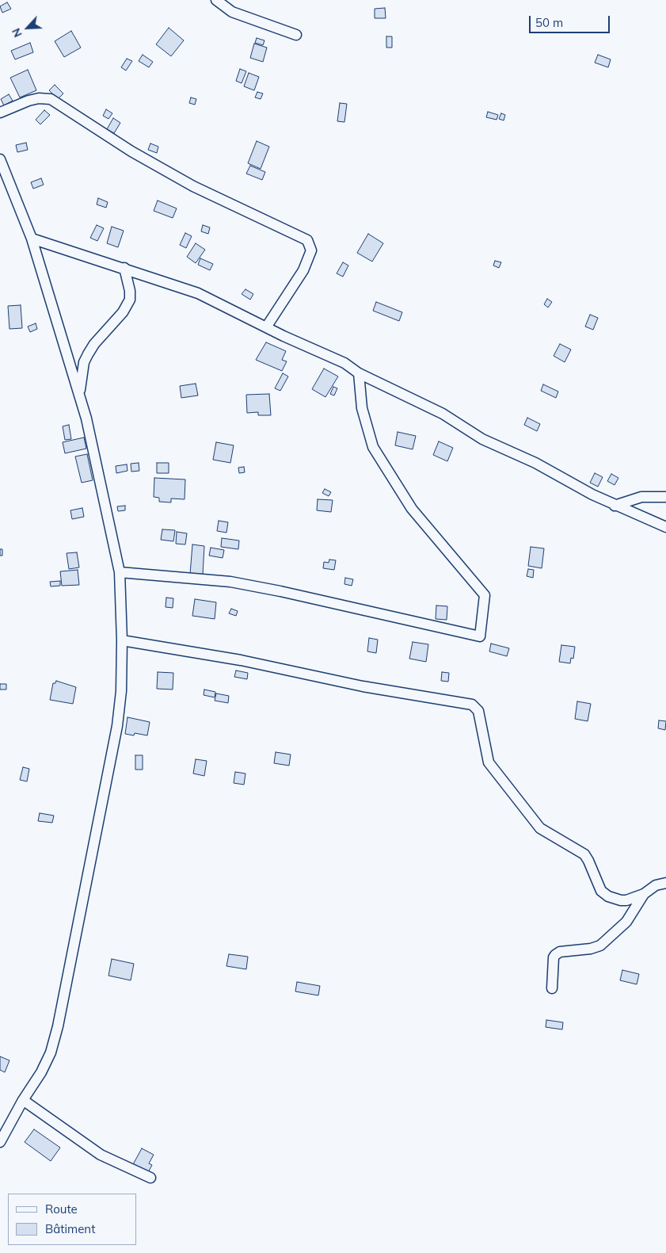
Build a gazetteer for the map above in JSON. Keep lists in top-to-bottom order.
{
  "legend": ["Route", "Bâtiment"],
  "scale_bar": "50 m",
  "north": "bottom left"
}
